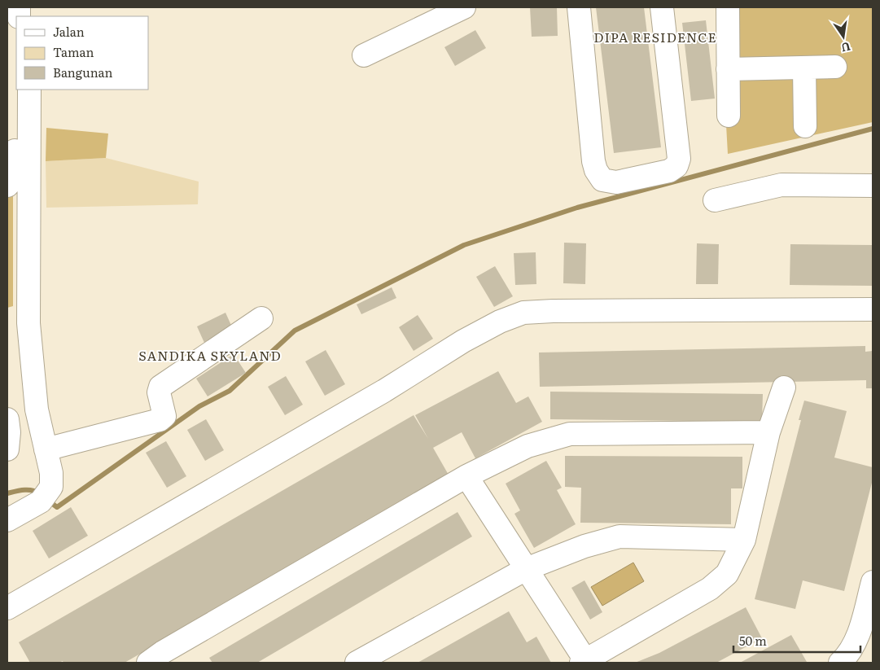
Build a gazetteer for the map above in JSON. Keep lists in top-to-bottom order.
{
  "districts": ["DIPA RESIDENCE", "SANDIKA SKYLAND"],
  "legend": ["Jalan", "Taman", "Bangunan"],
  "scale_bar": "50 m",
  "north": "bottom"
}
